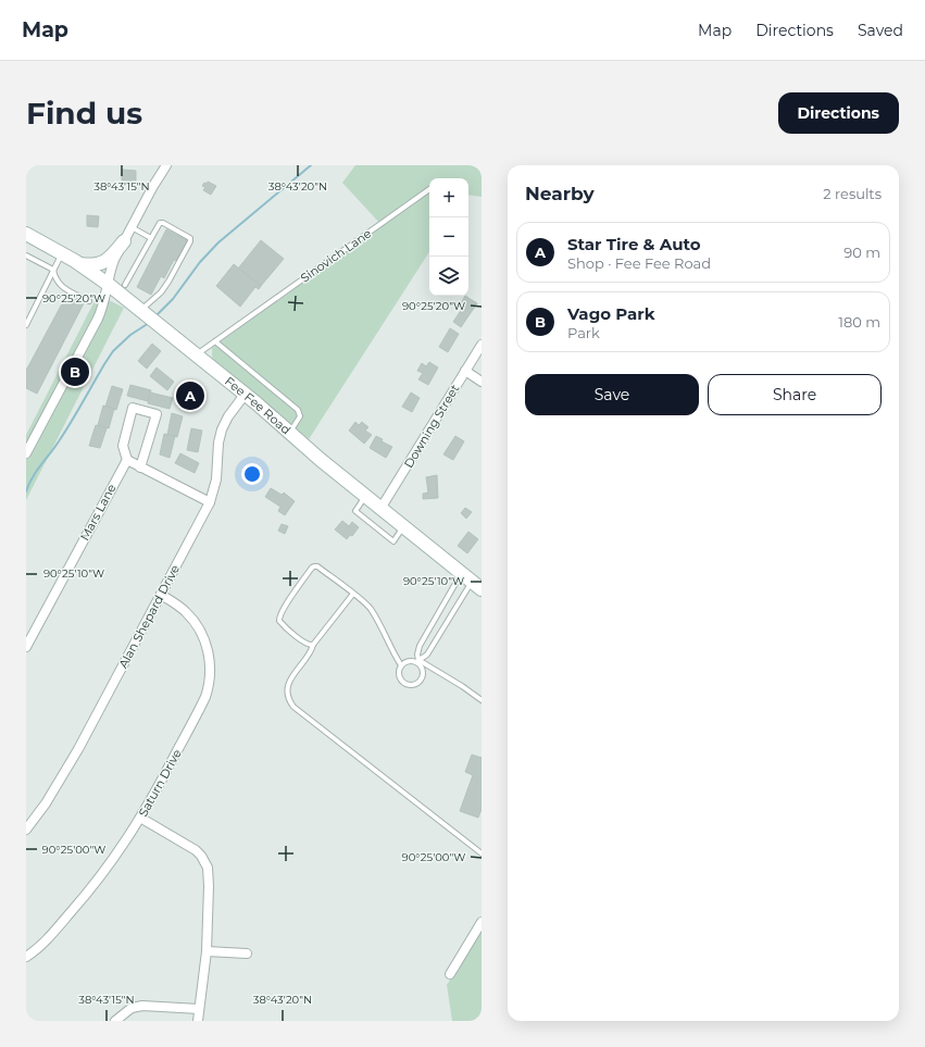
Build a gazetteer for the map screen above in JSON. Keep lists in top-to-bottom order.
{
  "streets": {
    "street": [
      "Fee Fee Road",
      "Downing Street",
      "Mars Lane",
      "Alan Shepard Drive",
      "Saturn Drive"
    ],
    "lane": ["Sinovich Lane"]
  },
  "crossings": [
    ["Sinovich Lane", "Fee Fee Road"],
    ["Fee Fee Road", "Downing Street"],
    ["Fee Fee Road", "Alan Shepard Drive"],
    ["Alan Shepard Drive", "Saturn Drive"]
  ],
  "page": {
    "header": "Map",
    "nav": ["Map", "Directions", "Saved"],
    "buttons": [
      "Directions",
      ["Save", "Share"]
    ],
    "title": "Find us",
    "heading": ["Nearby", "2 results"],
    "map_buttons": ["+", "−"],
    "list": [
      {
        "mark": "A",
        "name": "Star Tire & Auto",
        "note": "Shop · Fee Fee Road",
        "value": "90 m"
      },
      {
        "mark": "B",
        "name": "Vago Park",
        "note": "Park",
        "value": "180 m"
      }
    ],
    "pins": ["B", "A"]
  },
  "coordinates": [
    "38°43'15\"N",
    "38°43'20\"N",
    "90°25'20\"W",
    "90°25'10\"W",
    "90°25'00\"W"
  ]
}
